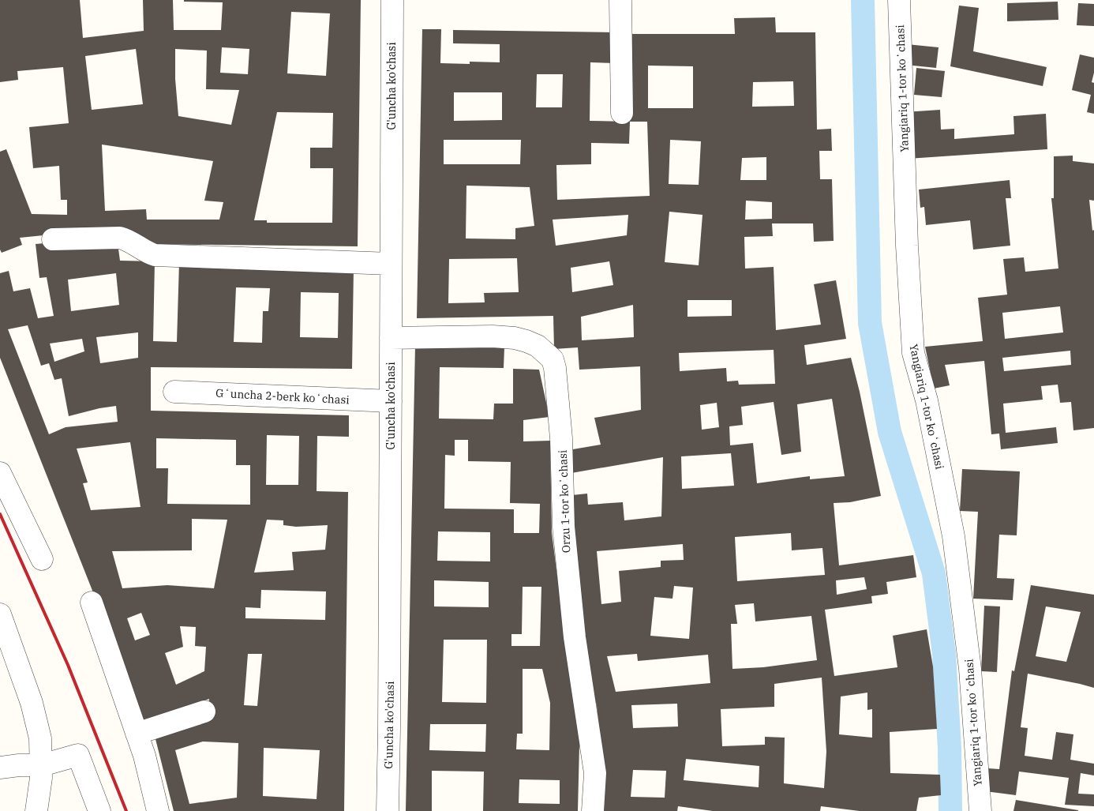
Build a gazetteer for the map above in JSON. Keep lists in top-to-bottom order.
{
  "streets": {
    "street": [
      "G'uncha ko'chasi",
      "Yangiariq 1-tor koʻchasi",
      "Gʻuncha 2-berk koʻchasi",
      "Orzu 1-tor koʻchasi"
    ]
  },
  "crossings": [
    ["G'uncha ko'chasi", "Gʻuncha 2-berk koʻchasi"],
    ["G'uncha ko'chasi", "Orzu 1-tor koʻchasi"]
  ]
}
